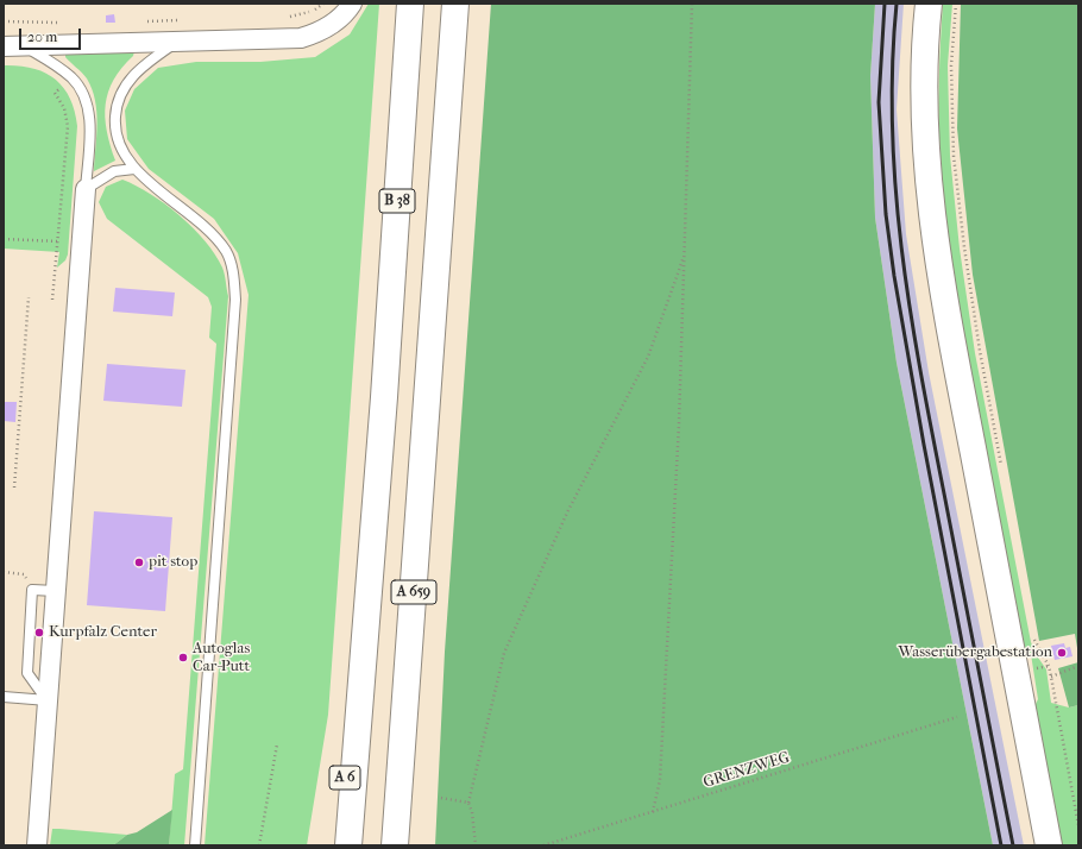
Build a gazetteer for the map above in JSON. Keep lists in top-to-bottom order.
{
  "streets": {
    "main road": ["B 38", "A 659", "A 6"],
    "path": ["GRENZWEG"]
  },
  "crossings": [
    ["B 38", "A 659"],
    ["A 659", "A 6"]
  ],
  "places": [
    "pit stop",
    "Kurpfalz Center",
    "Wasserübergabestation",
    "Autoglas Car-Putt"
  ],
  "scale_bar": "20 m"
}
